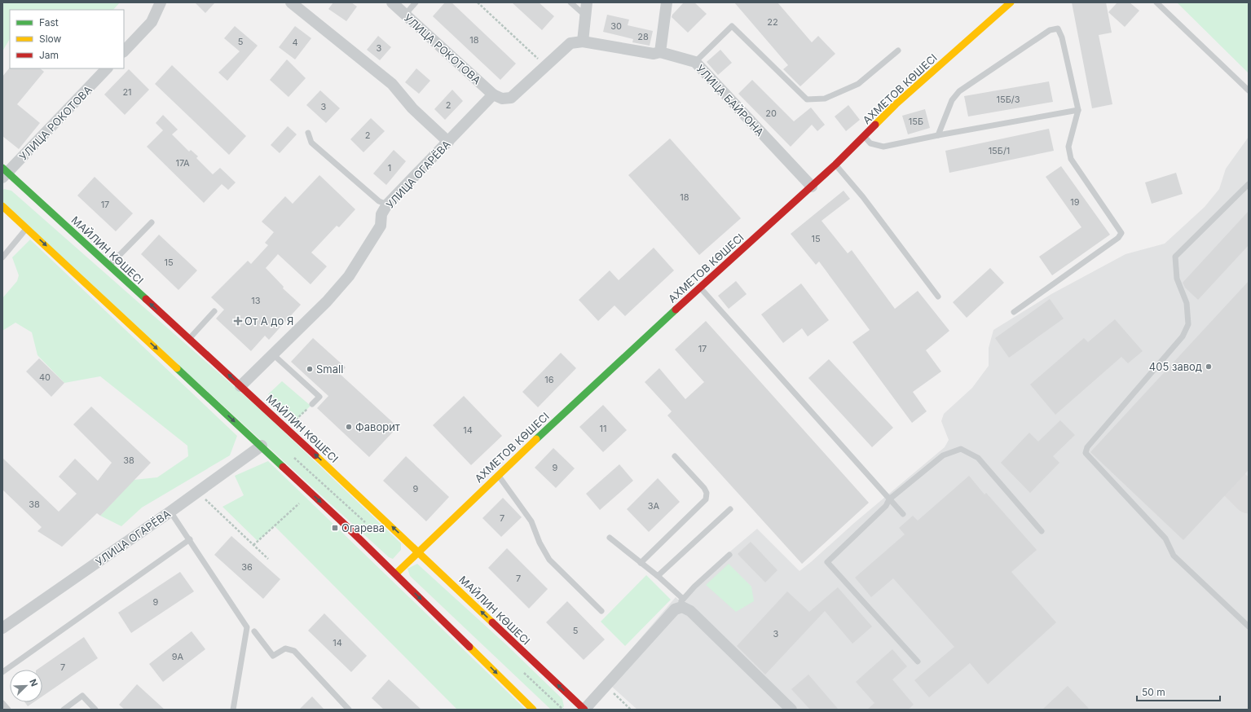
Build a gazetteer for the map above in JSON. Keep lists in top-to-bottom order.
{
  "streets": {
    "main road": ["АХМЕТОВ КӨШЕСІ", "МАЙЛИН КӨШЕСІ"],
    "street": ["УЛИЦА РОКОТОВА", "УЛИЦА БАЙРОНА", "УЛИЦА ОГАРЁВА"]
  },
  "crossings": [
    ["УЛИЦА РОКОТОВА", "УЛИЦА ОГАРЁВА"],
    ["УЛИЦА РОКОТОВА", "МАЙЛИН КӨШЕСІ"],
    ["АХМЕТОВ КӨШЕСІ", "УЛИЦА БАЙРОНА"],
    ["АХМЕТОВ КӨШЕСІ", "МАЙЛИН КӨШЕСІ"],
    ["УЛИЦА ОГАРЁВА", "МАЙЛИН КӨШЕСІ"]
  ],
  "places": {
    "health": ["От А до Я"],
    "other": ["405 завод", "Small", "Фаворит"],
    "transit": ["Огарева"]
  },
  "house_numbers": [
    "22",
    "30",
    "28",
    "18",
    "5",
    "4",
    "3",
    "21",
    "15Б/3",
    "2",
    "3",
    "20",
    "15Б",
    "2",
    "15Б/1",
    "17А",
    "1",
    "18",
    "19",
    "17",
    "15",
    "15",
    "13",
    "17",
    "40",
    "16",
    "11",
    "14",
    "38",
    "9",
    "9",
    "38",
    "3А",
    "7",
    "36",
    "7",
    "9",
    "5",
    "3",
    "14",
    "9А",
    "7"
  ],
  "legend": ["Fast", "Slow", "Jam"],
  "scale_bar": "50 m",
  "north": "top right"
}
